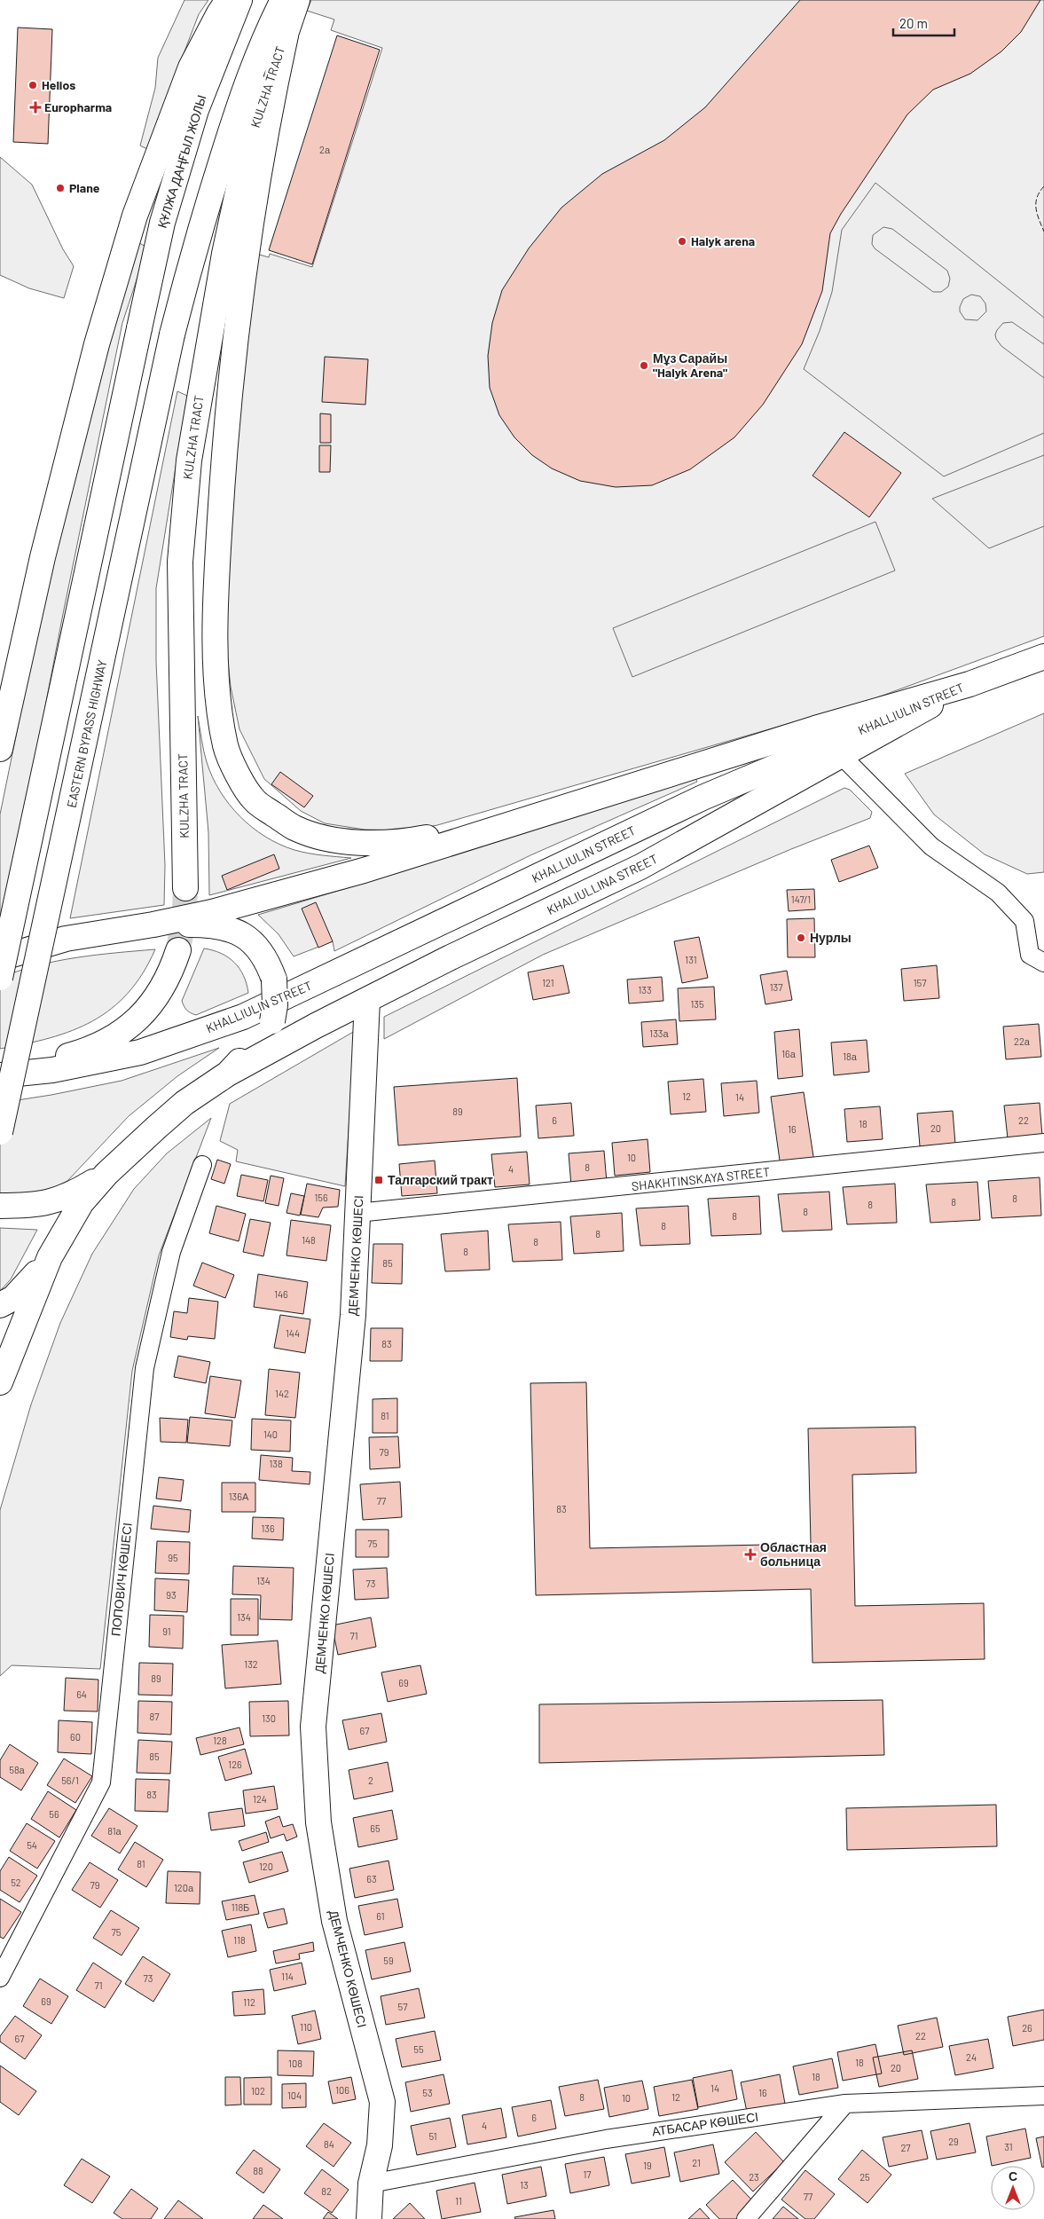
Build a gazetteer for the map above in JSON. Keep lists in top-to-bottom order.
{
  "streets": {
    "main road": [
      "KULZHA TRACT",
      "ҚҰЛЖА ДАҢҒЫЛ ЖОЛЫ",
      "KHALLIULIN STREET",
      "EASTERN BYPASS HIGHWAY",
      "KHALIULLINA STREET",
      "ДЕМЧЕНКО КӨШЕСІ"
    ],
    "street": ["SHAKHTINSKAYA STREET", "ПОПОВИЧ КӨШЕСІ", "АТБАСАР КӨШЕСІ"]
  },
  "crossings": [
    ["KULZHA TRACT", "EASTERN BYPASS HIGHWAY"],
    ["KHALLIULIN STREET", "KHALIULLINA STREET"],
    ["KHALIULLINA STREET", "ДЕМЧЕНКО КӨШЕСІ"],
    ["SHAKHTINSKAYA STREET", "ДЕМЧЕНКО КӨШЕСІ"],
    ["ДЕМЧЕНКО КӨШЕСІ", "АТБАСАР КӨШЕСІ"]
  ],
  "places": {
    "other": [
      "Helios",
      "Plane",
      "Halyk arena",
      "Мұз Сарайы \"Halyk Arena\"",
      "Нурлы"
    ],
    "health": ["Europharma", "Областная больница"],
    "transit": ["Талгарский тракт"]
  },
  "house_numbers": [
    "2а",
    "147/1",
    "131",
    "121",
    "157",
    "137",
    "133",
    "135",
    "133а",
    "22а",
    "16а",
    "18а",
    "12",
    "14",
    "89",
    "6",
    "22",
    "18",
    "20",
    "16",
    "10",
    "8",
    "4",
    "156",
    "8",
    "8",
    "8",
    "8",
    "8",
    "8",
    "8",
    "148",
    "8",
    "8",
    "85",
    "146",
    "144",
    "83",
    "142",
    "81",
    "140",
    "79",
    "138",
    "136А",
    "77",
    "83",
    "136",
    "75",
    "95",
    "134",
    "73",
    "93",
    "134",
    "91",
    "71",
    "132",
    "89",
    "69",
    "64",
    "87",
    "130",
    "67",
    "60",
    "128",
    "85",
    "126",
    "58а",
    "56/1",
    "2",
    "83",
    "124",
    "56",
    "65",
    "81а",
    "54",
    "81",
    "120",
    "63",
    "52",
    "79",
    "120а",
    "118Б",
    "61",
    "75",
    "118",
    "59",
    "114",
    "73",
    "71",
    "69",
    "112",
    "57",
    "110",
    "26",
    "22",
    "67",
    "55",
    "24",
    "18",
    "108",
    "20",
    "18",
    "14",
    "106",
    "102",
    "53",
    "16",
    "104",
    "8",
    "12",
    "10",
    "6",
    "4",
    "51",
    "29",
    "84",
    "31",
    "27",
    "21",
    "19",
    "88",
    "17",
    "23",
    "25",
    "13",
    "82",
    "77",
    "11"
  ],
  "scale_bar": "20 m",
  "north": "top"
}
